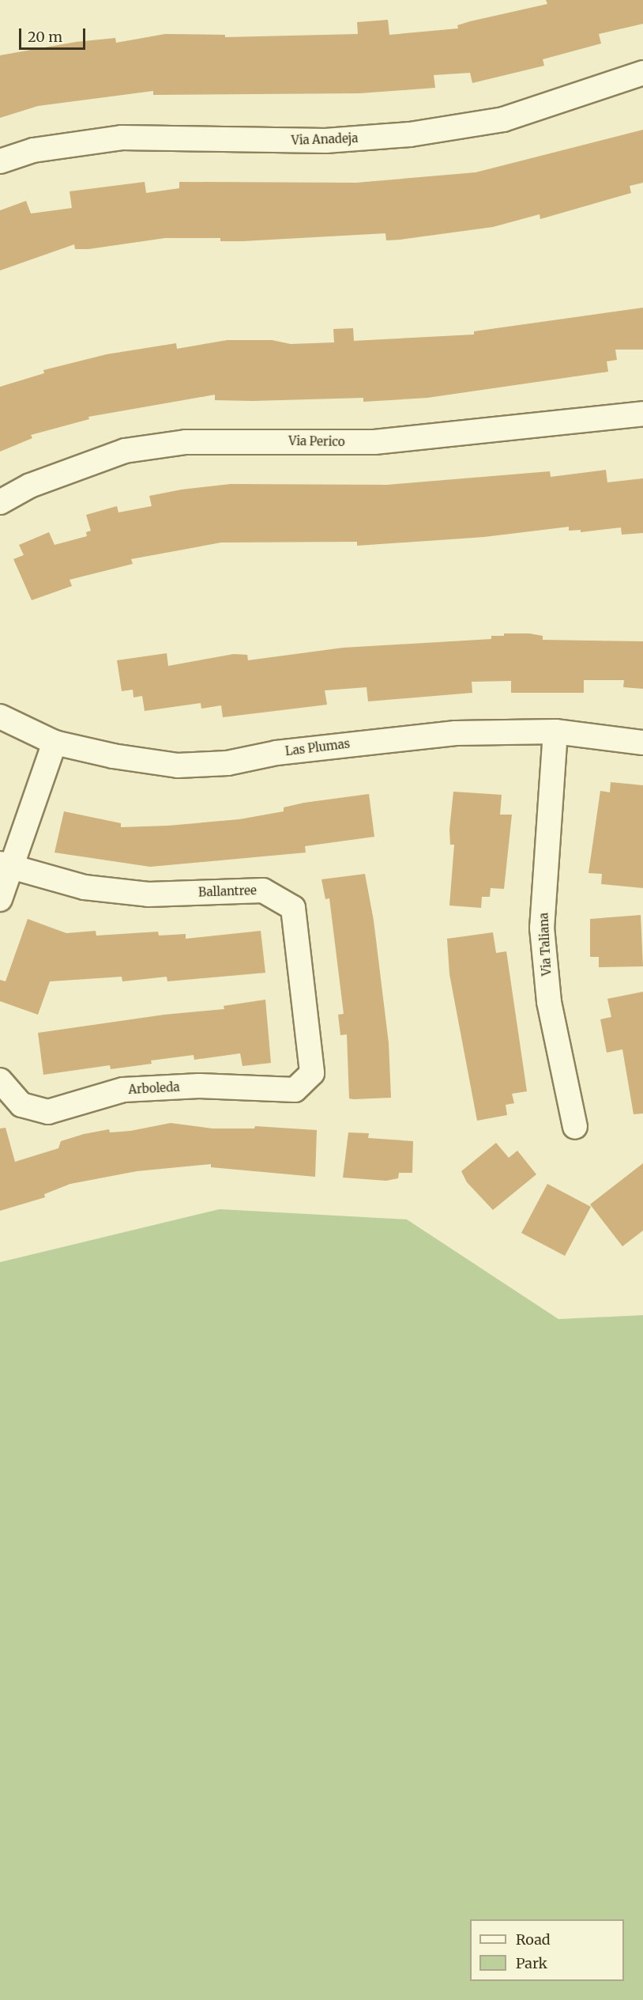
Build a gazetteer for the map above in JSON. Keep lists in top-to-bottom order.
{
  "streets": {
    "street": [
      "Via Anadeja",
      "Via Perico",
      "Las Plumas",
      "Ballantree",
      "Via Taliana",
      "Arboleda"
    ]
  },
  "crossings": [
    ["Las Plumas", "Via Taliana"],
    ["Ballantree", "Arboleda"]
  ],
  "legend": ["Road", "Park"],
  "scale_bar": "20 m"
}
